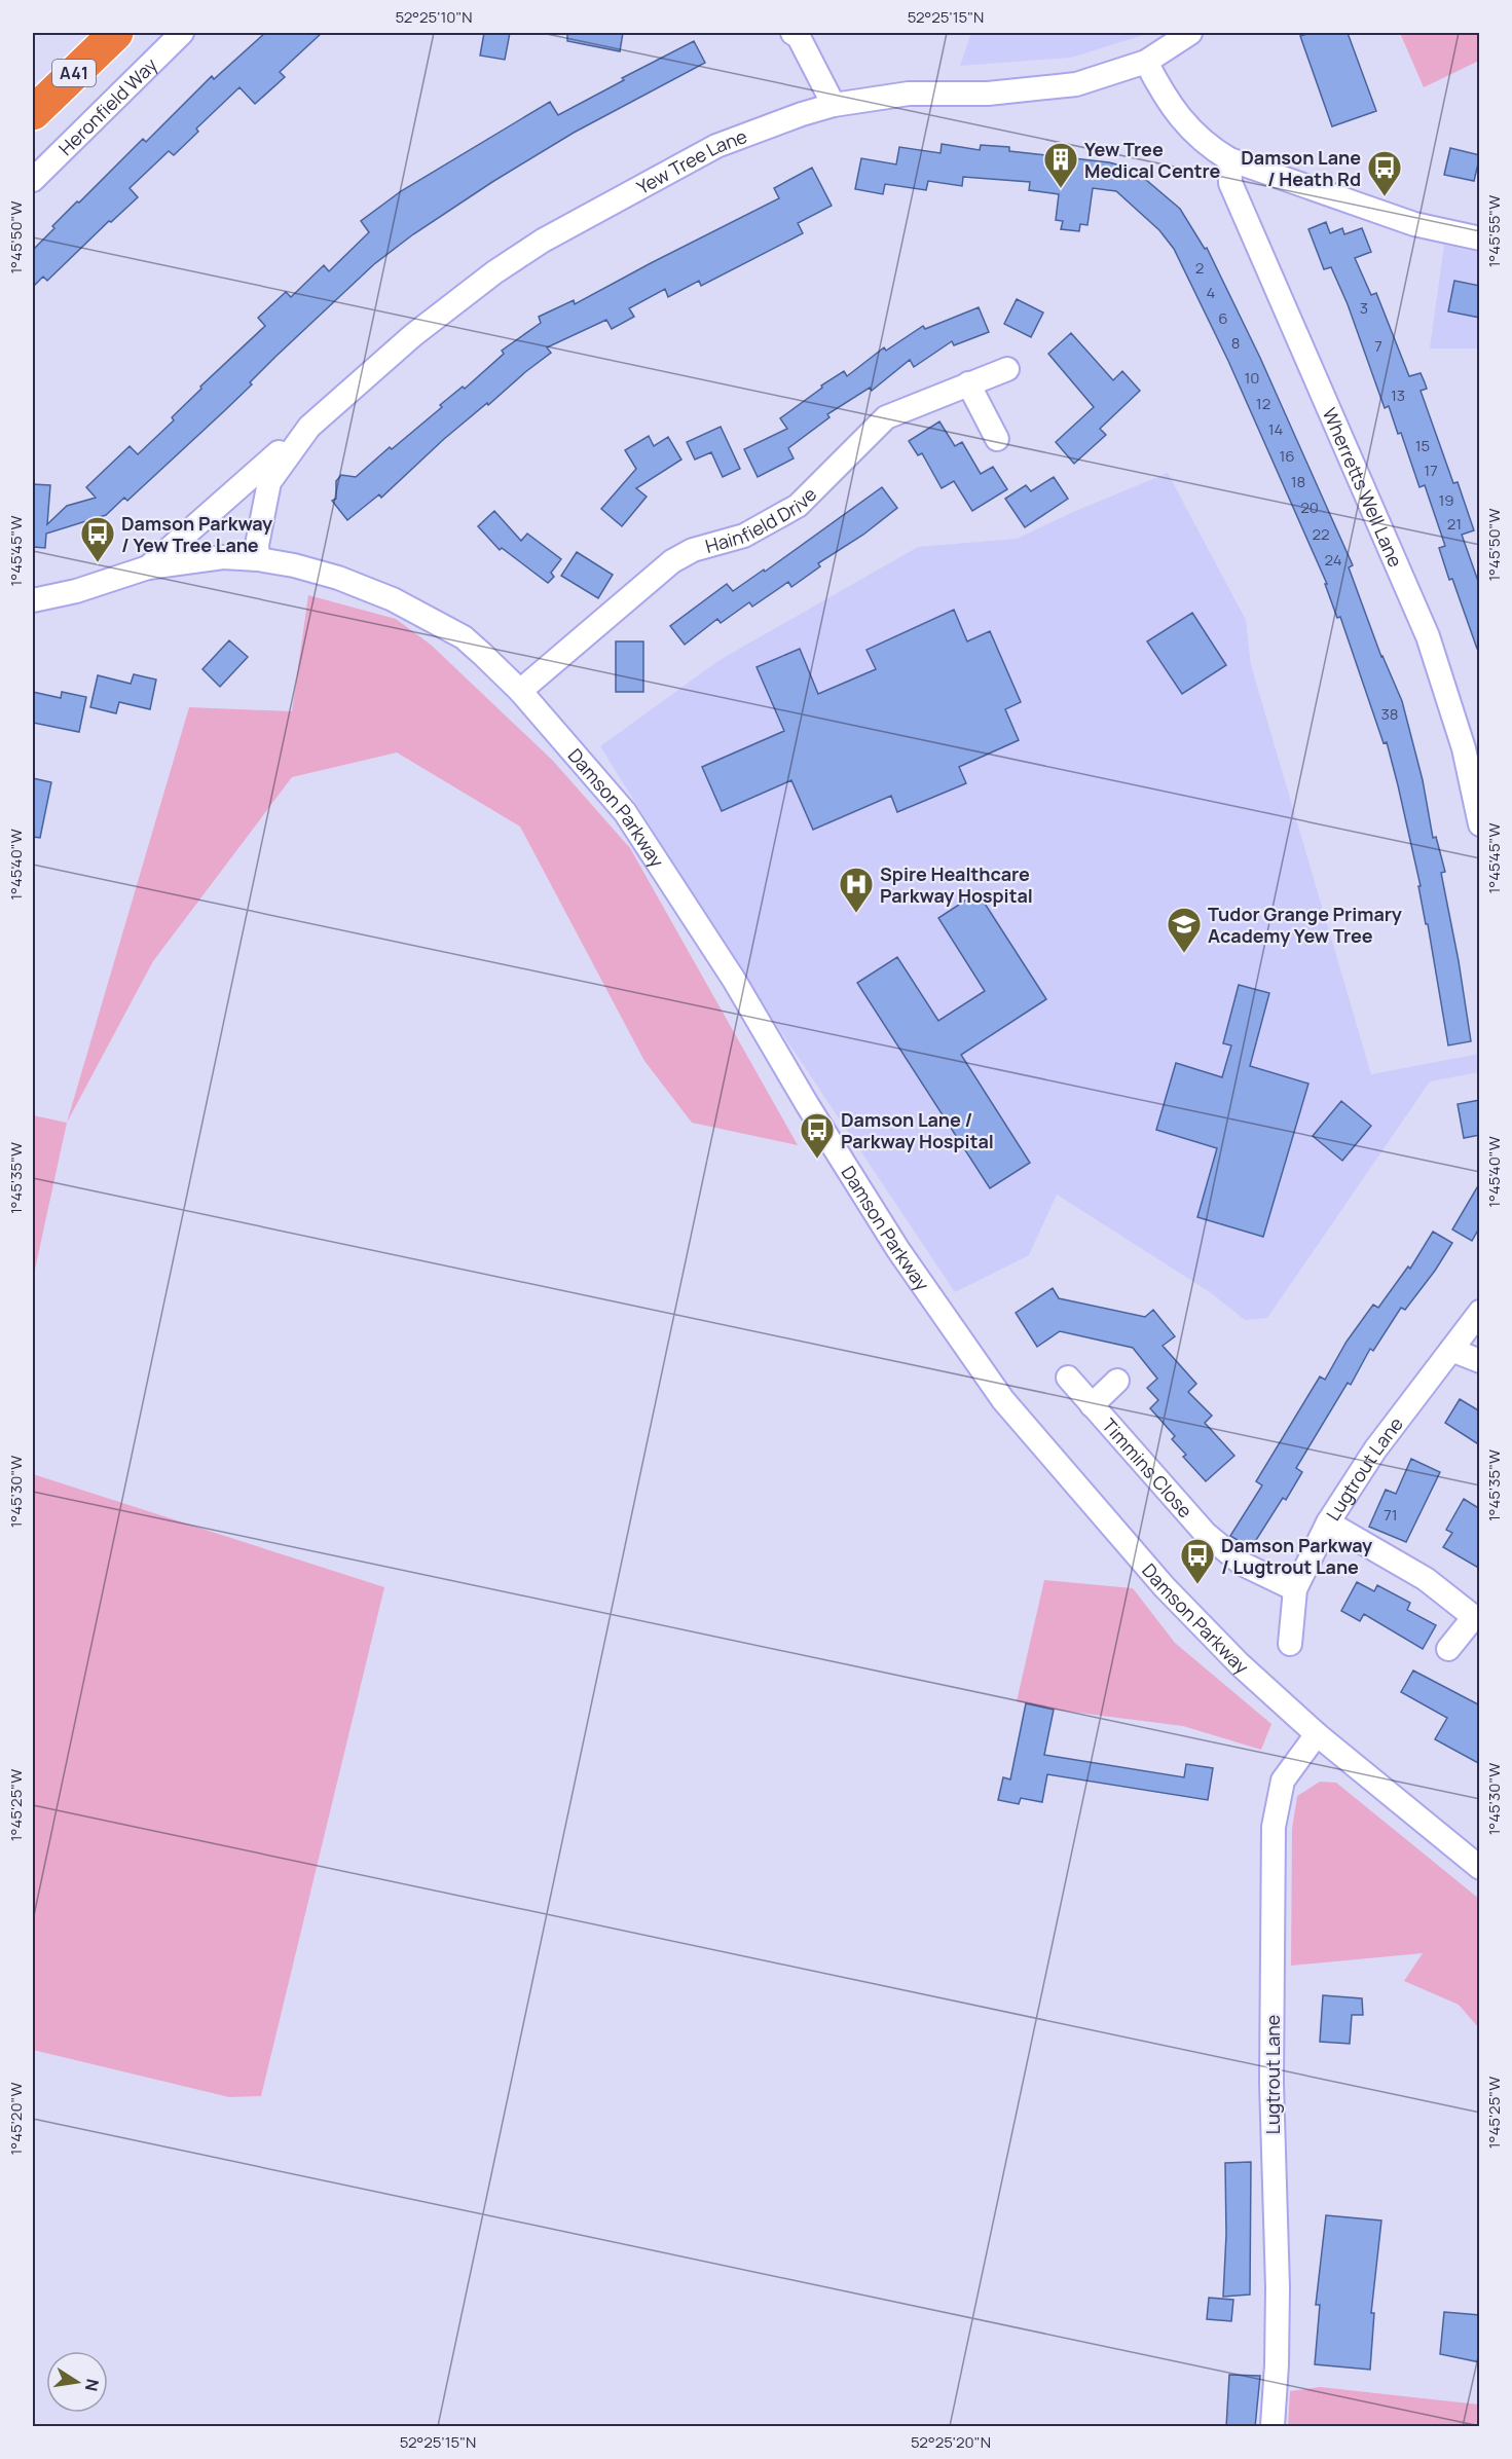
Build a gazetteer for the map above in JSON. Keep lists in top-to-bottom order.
{
  "streets": {
    "highway": ["A41"],
    "street": [
      "Heronfield Way",
      "Yew Tree Lane",
      "Wherretts Well Lane",
      "Hainfield Drive",
      "Damson Parkway",
      "Timmins Close",
      "Lugtrout Lane"
    ]
  },
  "crossings": [
    ["Yew Tree Lane", "Damson Parkway"],
    ["Hainfield Drive", "Damson Parkway"],
    ["Damson Parkway", "Lugtrout Lane"],
    ["Timmins Close", "Lugtrout Lane"]
  ],
  "places": {
    "building": ["Yew Tree Medical Centre"],
    "bus stop": [
      "Damson Lane / Heath Rd",
      "Damson Parkway / Yew Tree Lane",
      "Damson Lane / Parkway Hospital",
      "Damson Parkway / Lugtrout Lane"
    ],
    "hospital": ["Spire Healthcare Parkway Hospital"],
    "school or university": ["Tudor Grange Primary Academy Yew Tree"]
  },
  "house_numbers": [
    "2",
    "4",
    "3",
    "6",
    "8",
    "7",
    "10",
    "13",
    "12",
    "14",
    "15",
    "16",
    "17",
    "18",
    "19",
    "20",
    "21",
    "22",
    "24",
    "38",
    "71"
  ],
  "north": "right",
  "coordinates": [
    "52°25'10\"N",
    "52°25'15\"N",
    "1°45'55\"W",
    "1°45'50\"W",
    "1°45'45\"W",
    "1°45'40\"W",
    "1°45'35\"W",
    "1°45'30\"W",
    "1°45'25\"W",
    "1°45'20\"W",
    "52°25'20\"N"
  ]
}
